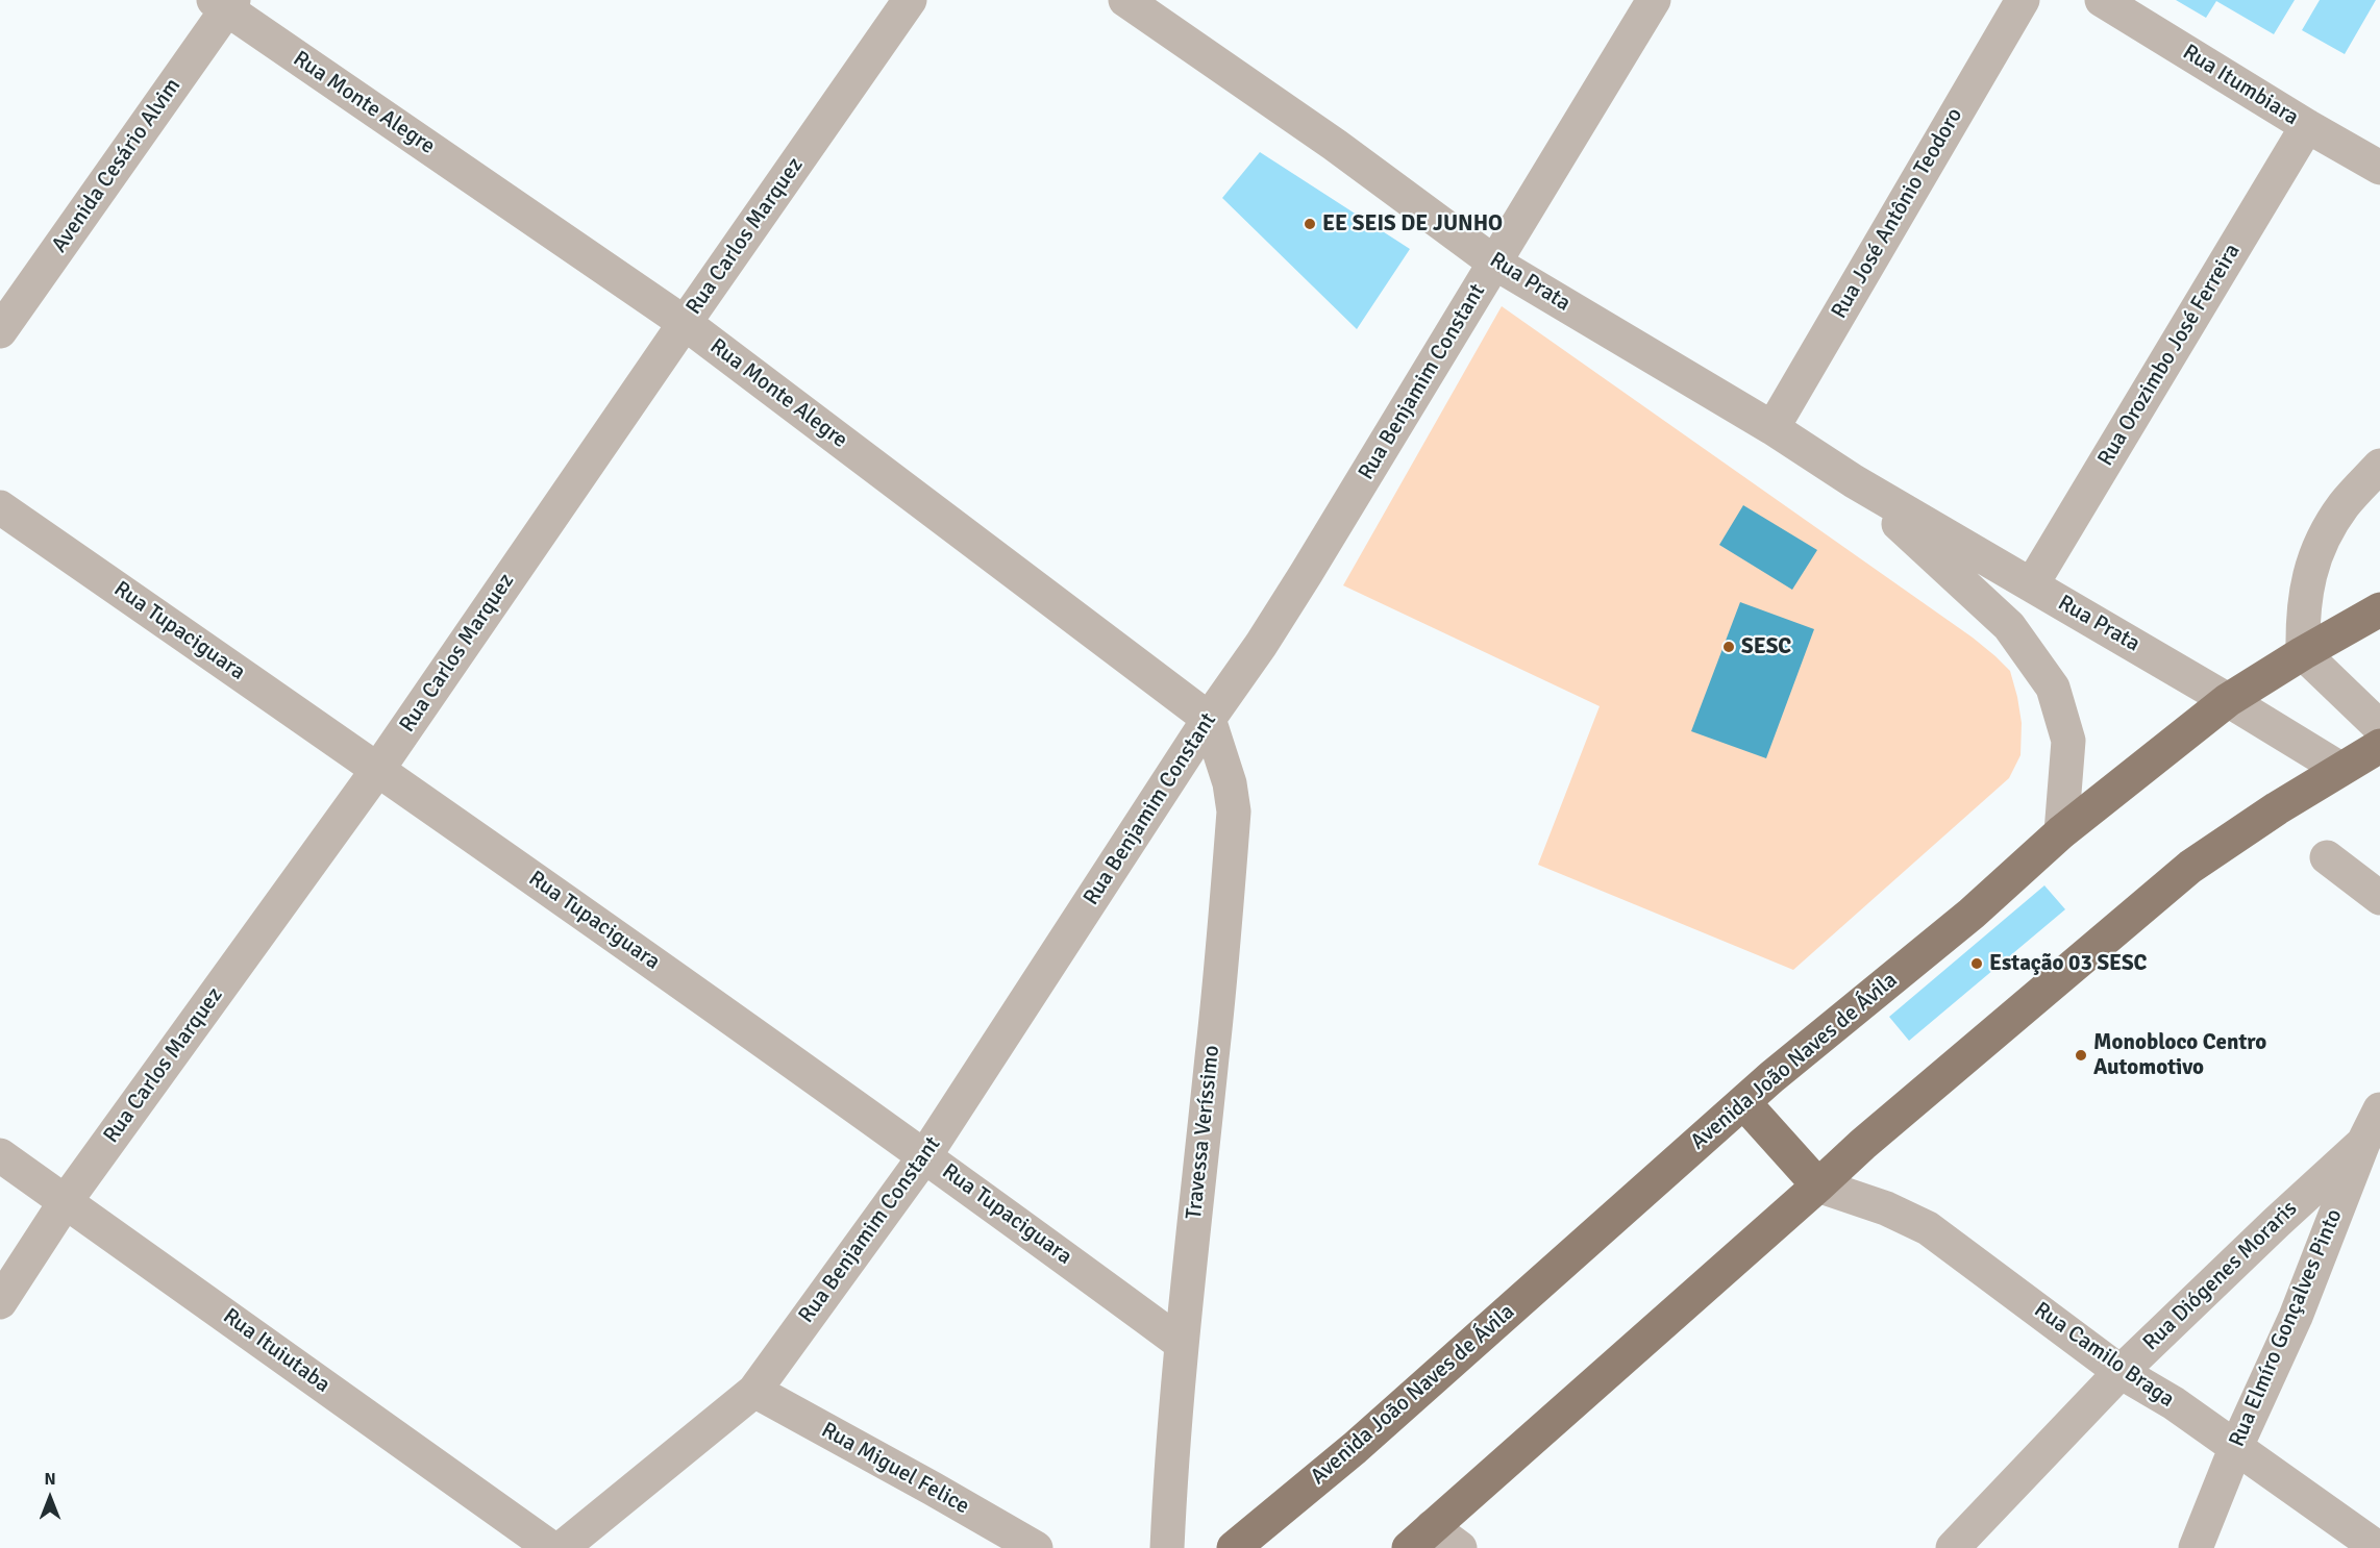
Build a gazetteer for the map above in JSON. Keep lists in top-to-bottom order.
{
  "streets": {
    "main road": ["Avenida João Naves de Ávila"],
    "street": [
      "Rua Itumbiara",
      "Rua Monte Alegre",
      "Avenida Cesário Alvim",
      "Rua José Antônio Teodoro",
      "Rua Carlos Marquez",
      "Rua Prata",
      "Rua Orozimbo José Ferreira",
      "Rua Benjamim Constant",
      "Rua Tupaciguara",
      "Travessa Veríssimo",
      "Rua Diógenes Moraris",
      "Rua Elmíro Gonçalves Pinto",
      "Rua Ituiutaba",
      "Rua Camilo Braga",
      "Rua Miguel Felice"
    ]
  },
  "crossings": [
    ["Rua Itumbiara", "Rua Orozimbo José Ferreira"],
    ["Rua Monte Alegre", "Avenida Cesário Alvim"],
    ["Rua Monte Alegre", "Rua Carlos Marquez"],
    ["Rua Monte Alegre", "Rua Benjamim Constant"],
    ["Rua Monte Alegre", "Travessa Veríssimo"],
    ["Rua José Antônio Teodoro", "Rua Prata"],
    ["Rua Carlos Marquez", "Rua Tupaciguara"],
    ["Rua Carlos Marquez", "Rua Ituiutaba"],
    ["Rua Prata", "Rua Orozimbo José Ferreira"],
    ["Rua Prata", "Rua Benjamim Constant"],
    ["Rua Prata", "Avenida João Naves de Ávila"],
    ["Rua Benjamim Constant", "Rua Tupaciguara"],
    ["Rua Benjamim Constant", "Travessa Veríssimo"],
    ["Rua Benjamim Constant", "Rua Miguel Felice"],
    ["Rua Tupaciguara", "Travessa Veríssimo"],
    ["Rua Diógenes Moraris", "Rua Elmíro Gonçalves Pinto"],
    ["Rua Diógenes Moraris", "Rua Camilo Braga"],
    ["Rua Elmíro Gonçalves Pinto", "Rua Camilo Braga"]
  ],
  "places": [
    "EE SEIS DE JUNHO",
    "SESC",
    "Estação 03 SESC",
    "Monobloco Centro Automotivo"
  ],
  "north": "top"
}
